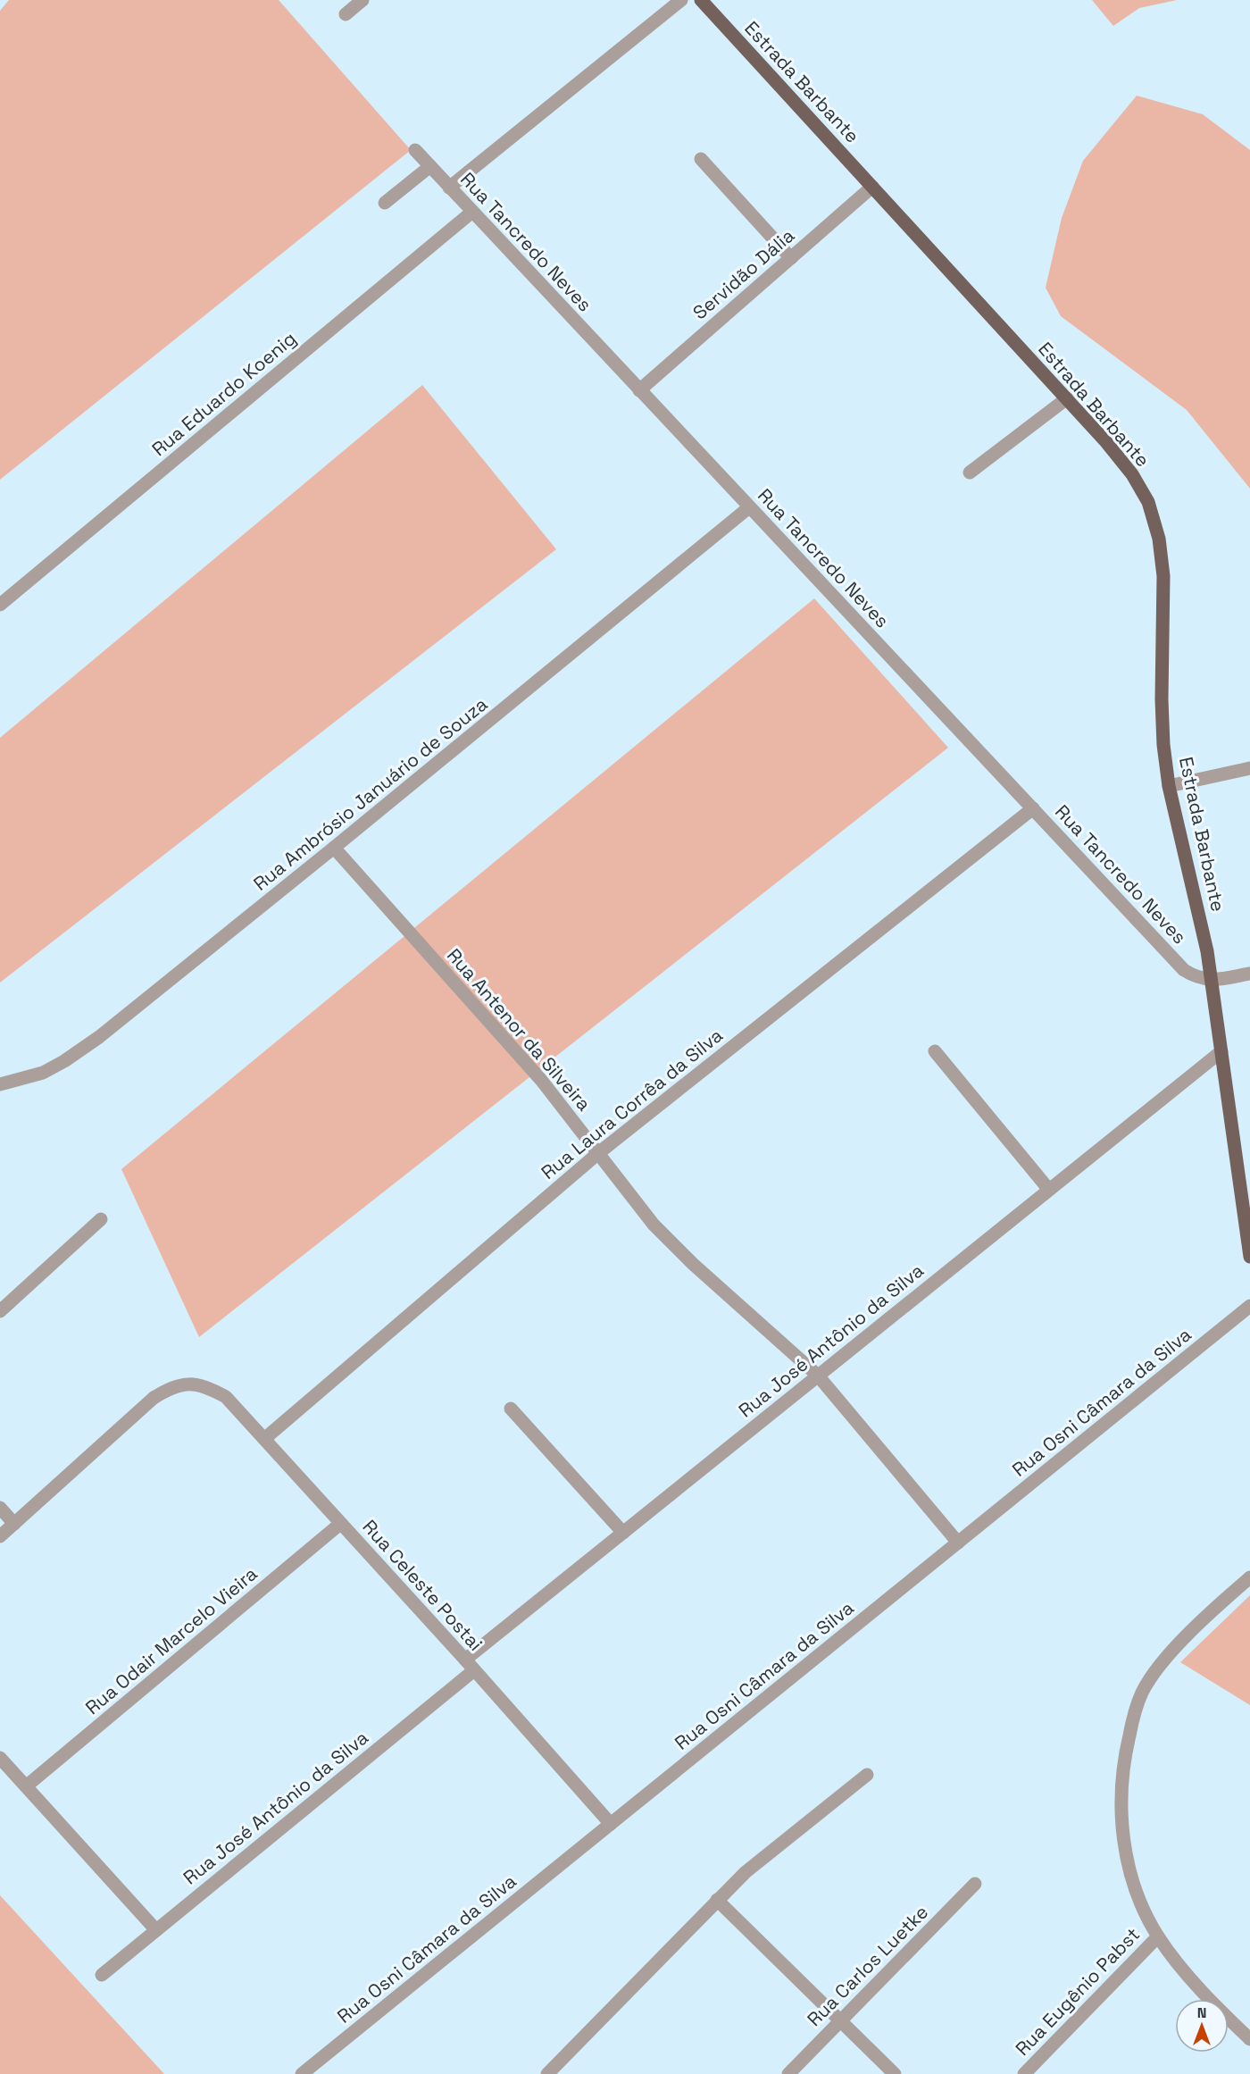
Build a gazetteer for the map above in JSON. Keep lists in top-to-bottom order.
{
  "streets": {
    "main road": ["Estrada Barbante"],
    "street": [
      "Rua Tancredo Neves",
      "Servidão Dália",
      "Rua Eduardo Koenig",
      "Rua Ambrósio Januário de Souza",
      "Rua Antenor da Silveira",
      "Rua Laura Corrêa da Silva",
      "Rua José Antônio da Silva",
      "Rua Osni Câmara da Silva",
      "Rua Celeste Postai",
      "Rua Odair Marcelo Vieira",
      "Rua Carlos Luetke",
      "Rua Eugênio Pabst"
    ]
  },
  "crossings": [
    ["Estrada Barbante", "Rua Tancredo Neves"],
    ["Estrada Barbante", "Servidão Dália"],
    ["Estrada Barbante", "Rua José Antônio da Silva"],
    ["Rua Tancredo Neves", "Servidão Dália"],
    ["Rua Tancredo Neves", "Rua Eduardo Koenig"],
    ["Rua Tancredo Neves", "Rua Ambrósio Januário de Souza"],
    ["Rua Tancredo Neves", "Rua Laura Corrêa da Silva"],
    ["Rua Ambrósio Januário de Souza", "Rua Antenor da Silveira"],
    ["Rua Antenor da Silveira", "Rua Laura Corrêa da Silva"],
    ["Rua Antenor da Silveira", "Rua José Antônio da Silva"],
    ["Rua Antenor da Silveira", "Rua Osni Câmara da Silva"],
    ["Rua Laura Corrêa da Silva", "Rua Celeste Postai"],
    ["Rua José Antônio da Silva", "Rua Celeste Postai"],
    ["Rua Osni Câmara da Silva", "Rua Celeste Postai"],
    ["Rua Celeste Postai", "Rua Odair Marcelo Vieira"]
  ],
  "north": "top"
}
